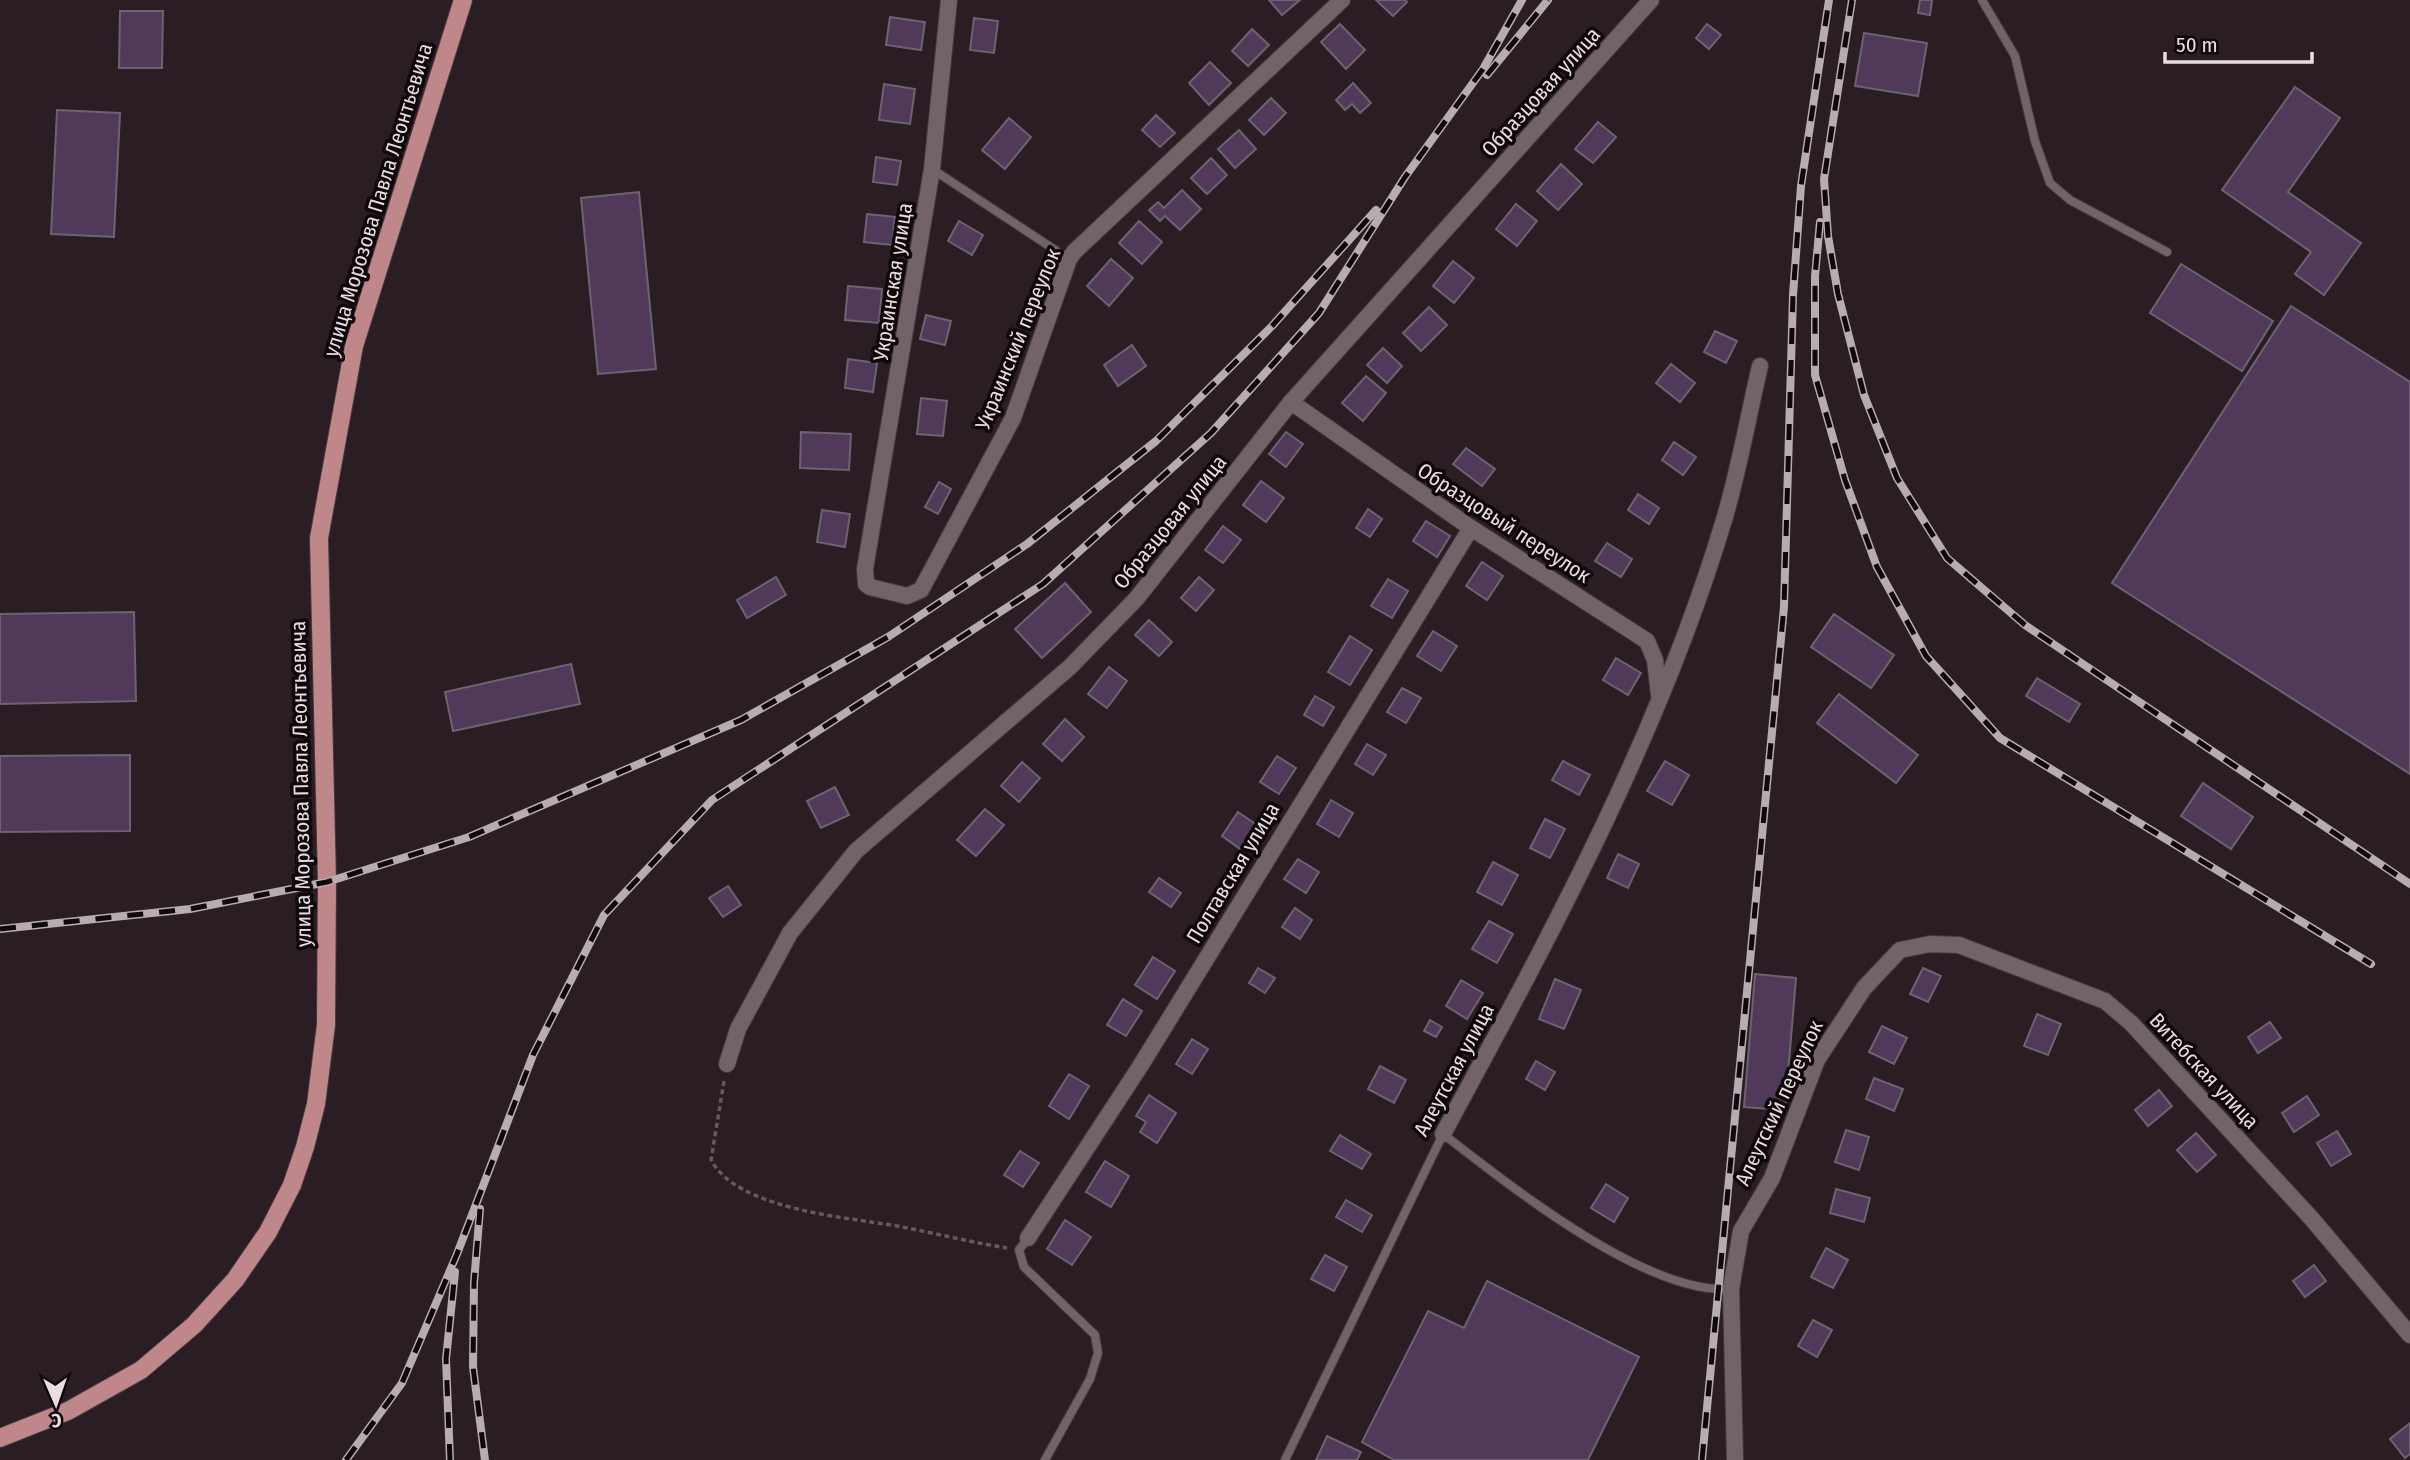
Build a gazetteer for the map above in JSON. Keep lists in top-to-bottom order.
{
  "streets": {
    "main road": ["улица Морозова Павла Леонтьевича"],
    "street": [
      "Образцовая улица",
      "Украинская улица",
      "Украинский переулок",
      "Образцовый переулок",
      "Полтавская улица",
      "Алеутская улица",
      "Витебская улица",
      "Алеутский переулок"
    ]
  },
  "crossings": [
    ["Образцовая улица", "Образцовый переулок"],
    ["Украинская улица", "Украинский переулок"],
    ["Образцовый переулок", "Полтавская улица"],
    ["Образцовый переулок", "Алеутская улица"],
    ["Витебская улица", "Алеутский переулок"]
  ],
  "scale_bar": "50 m",
  "north": "bottom"
}
